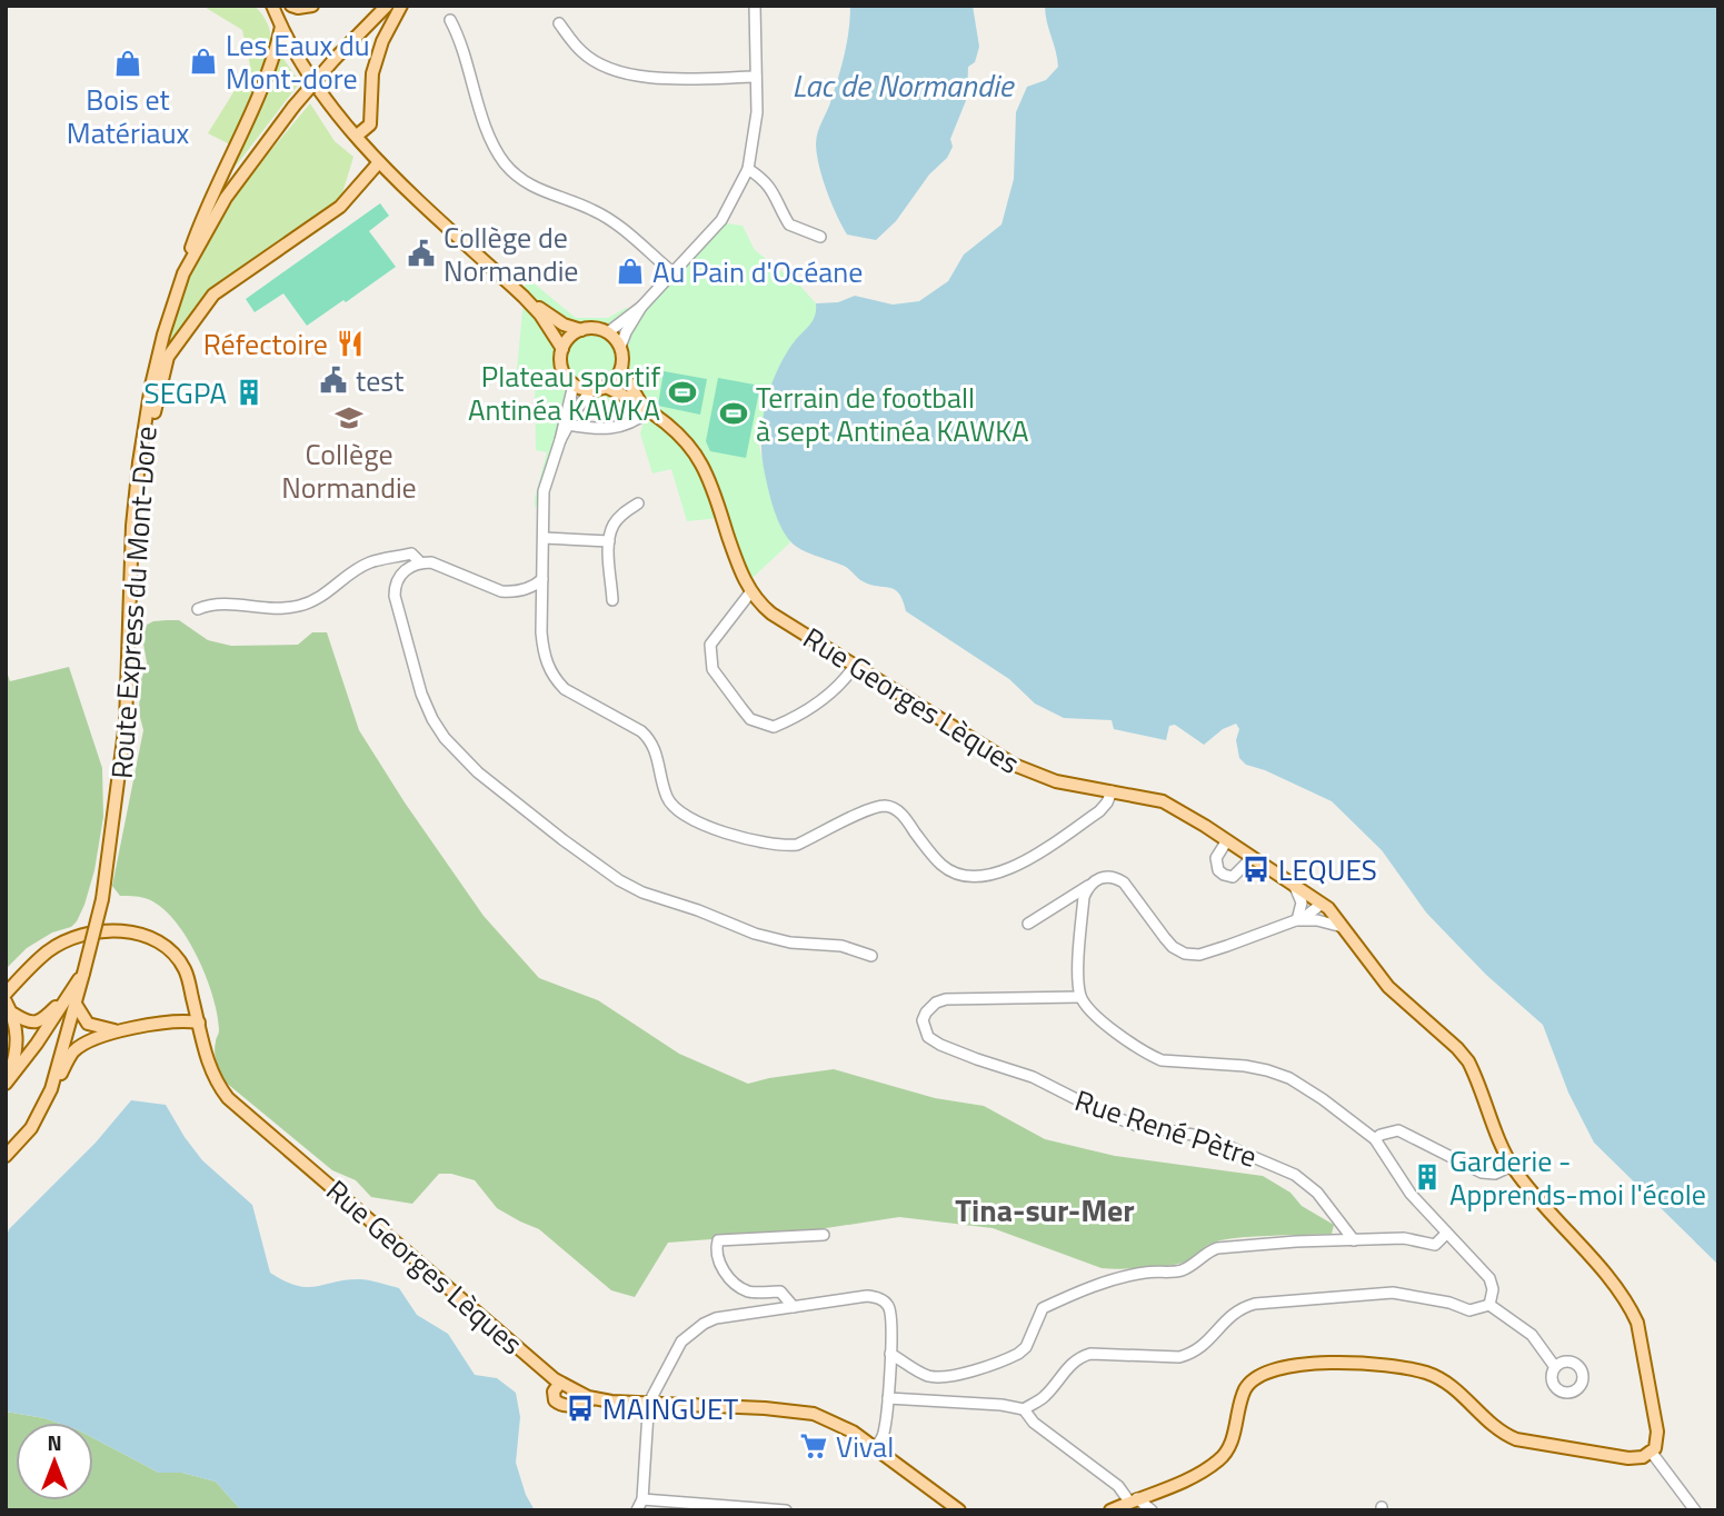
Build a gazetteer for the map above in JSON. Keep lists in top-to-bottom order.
{
  "streets": {
    "main road": ["Route Express du Mont-Dore", "Rue Georges Lèques"],
    "street": ["Rue René Pètre"]
  },
  "districts": ["Tina-sur-Mer"],
  "water": ["Lac de Normandie"],
  "places": {
    "shop": ["Les Eaux du Mont-dore", "Bois et Matériaux", "Au Pain d'Océane"],
    "public building": ["Collège de Normandie", "test"],
    "restaurant": ["Réfectoire"],
    "building": ["SEGPA", "Garderie - Apprends-moi l'école"],
    "sports": ["Plateau sportif Antinéa KAWKA", "Terrain de football à sept Antinéa KAWKA"],
    "school or university": ["Collège Normandie"],
    "bus stop": ["LEQUES", "MAINGUET"],
    "supermarket": ["Vival"]
  },
  "north": "top"
}
